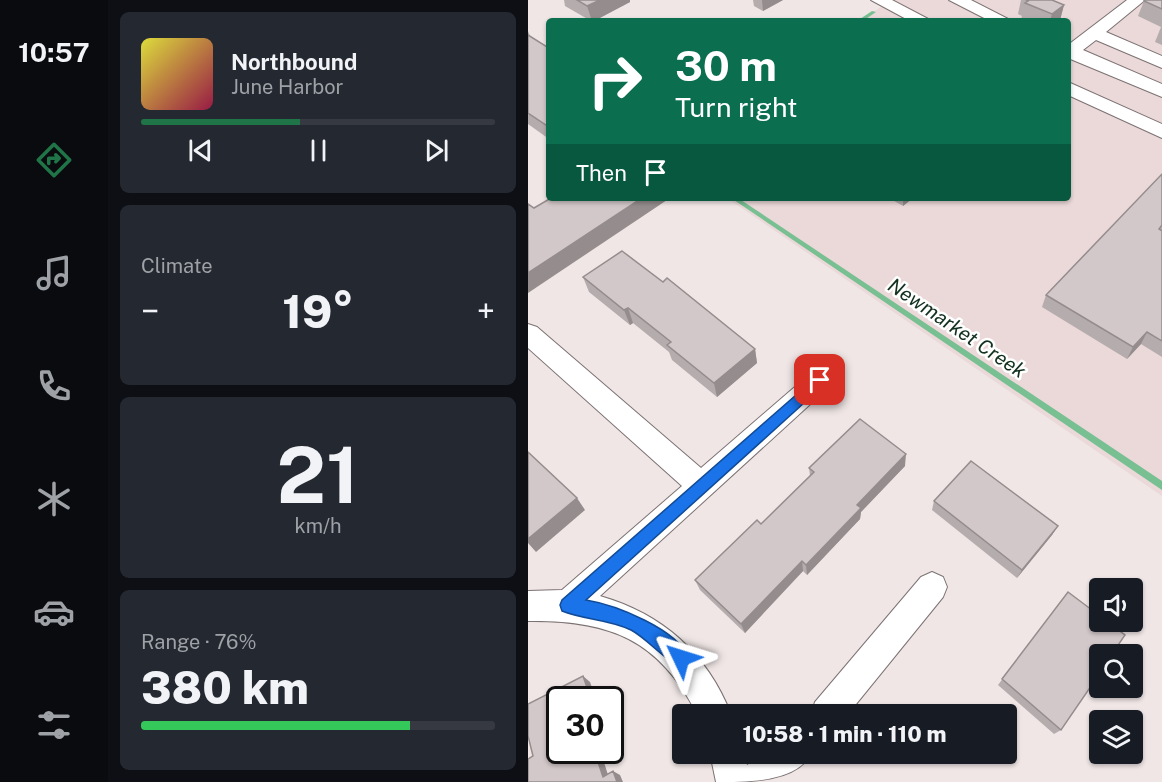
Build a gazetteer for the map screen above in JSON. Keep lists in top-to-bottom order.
{
  "water": ["Newmarket Creek"],
  "page": {
    "tabs": "10:57",
    "turn": ["30 m", "Turn right"],
    "song": ["Northbound", "June Harbor"],
    "then": "Then",
    "tile": [
      "Climate",
      ["21", "km/h"],
      ["Range · 76%", "380 km"]
    ],
    "heat": ["−", "19°", "+"],
    "limit": "30",
    "trip": "10:58 · 1 min · 110 m"
  }
}
